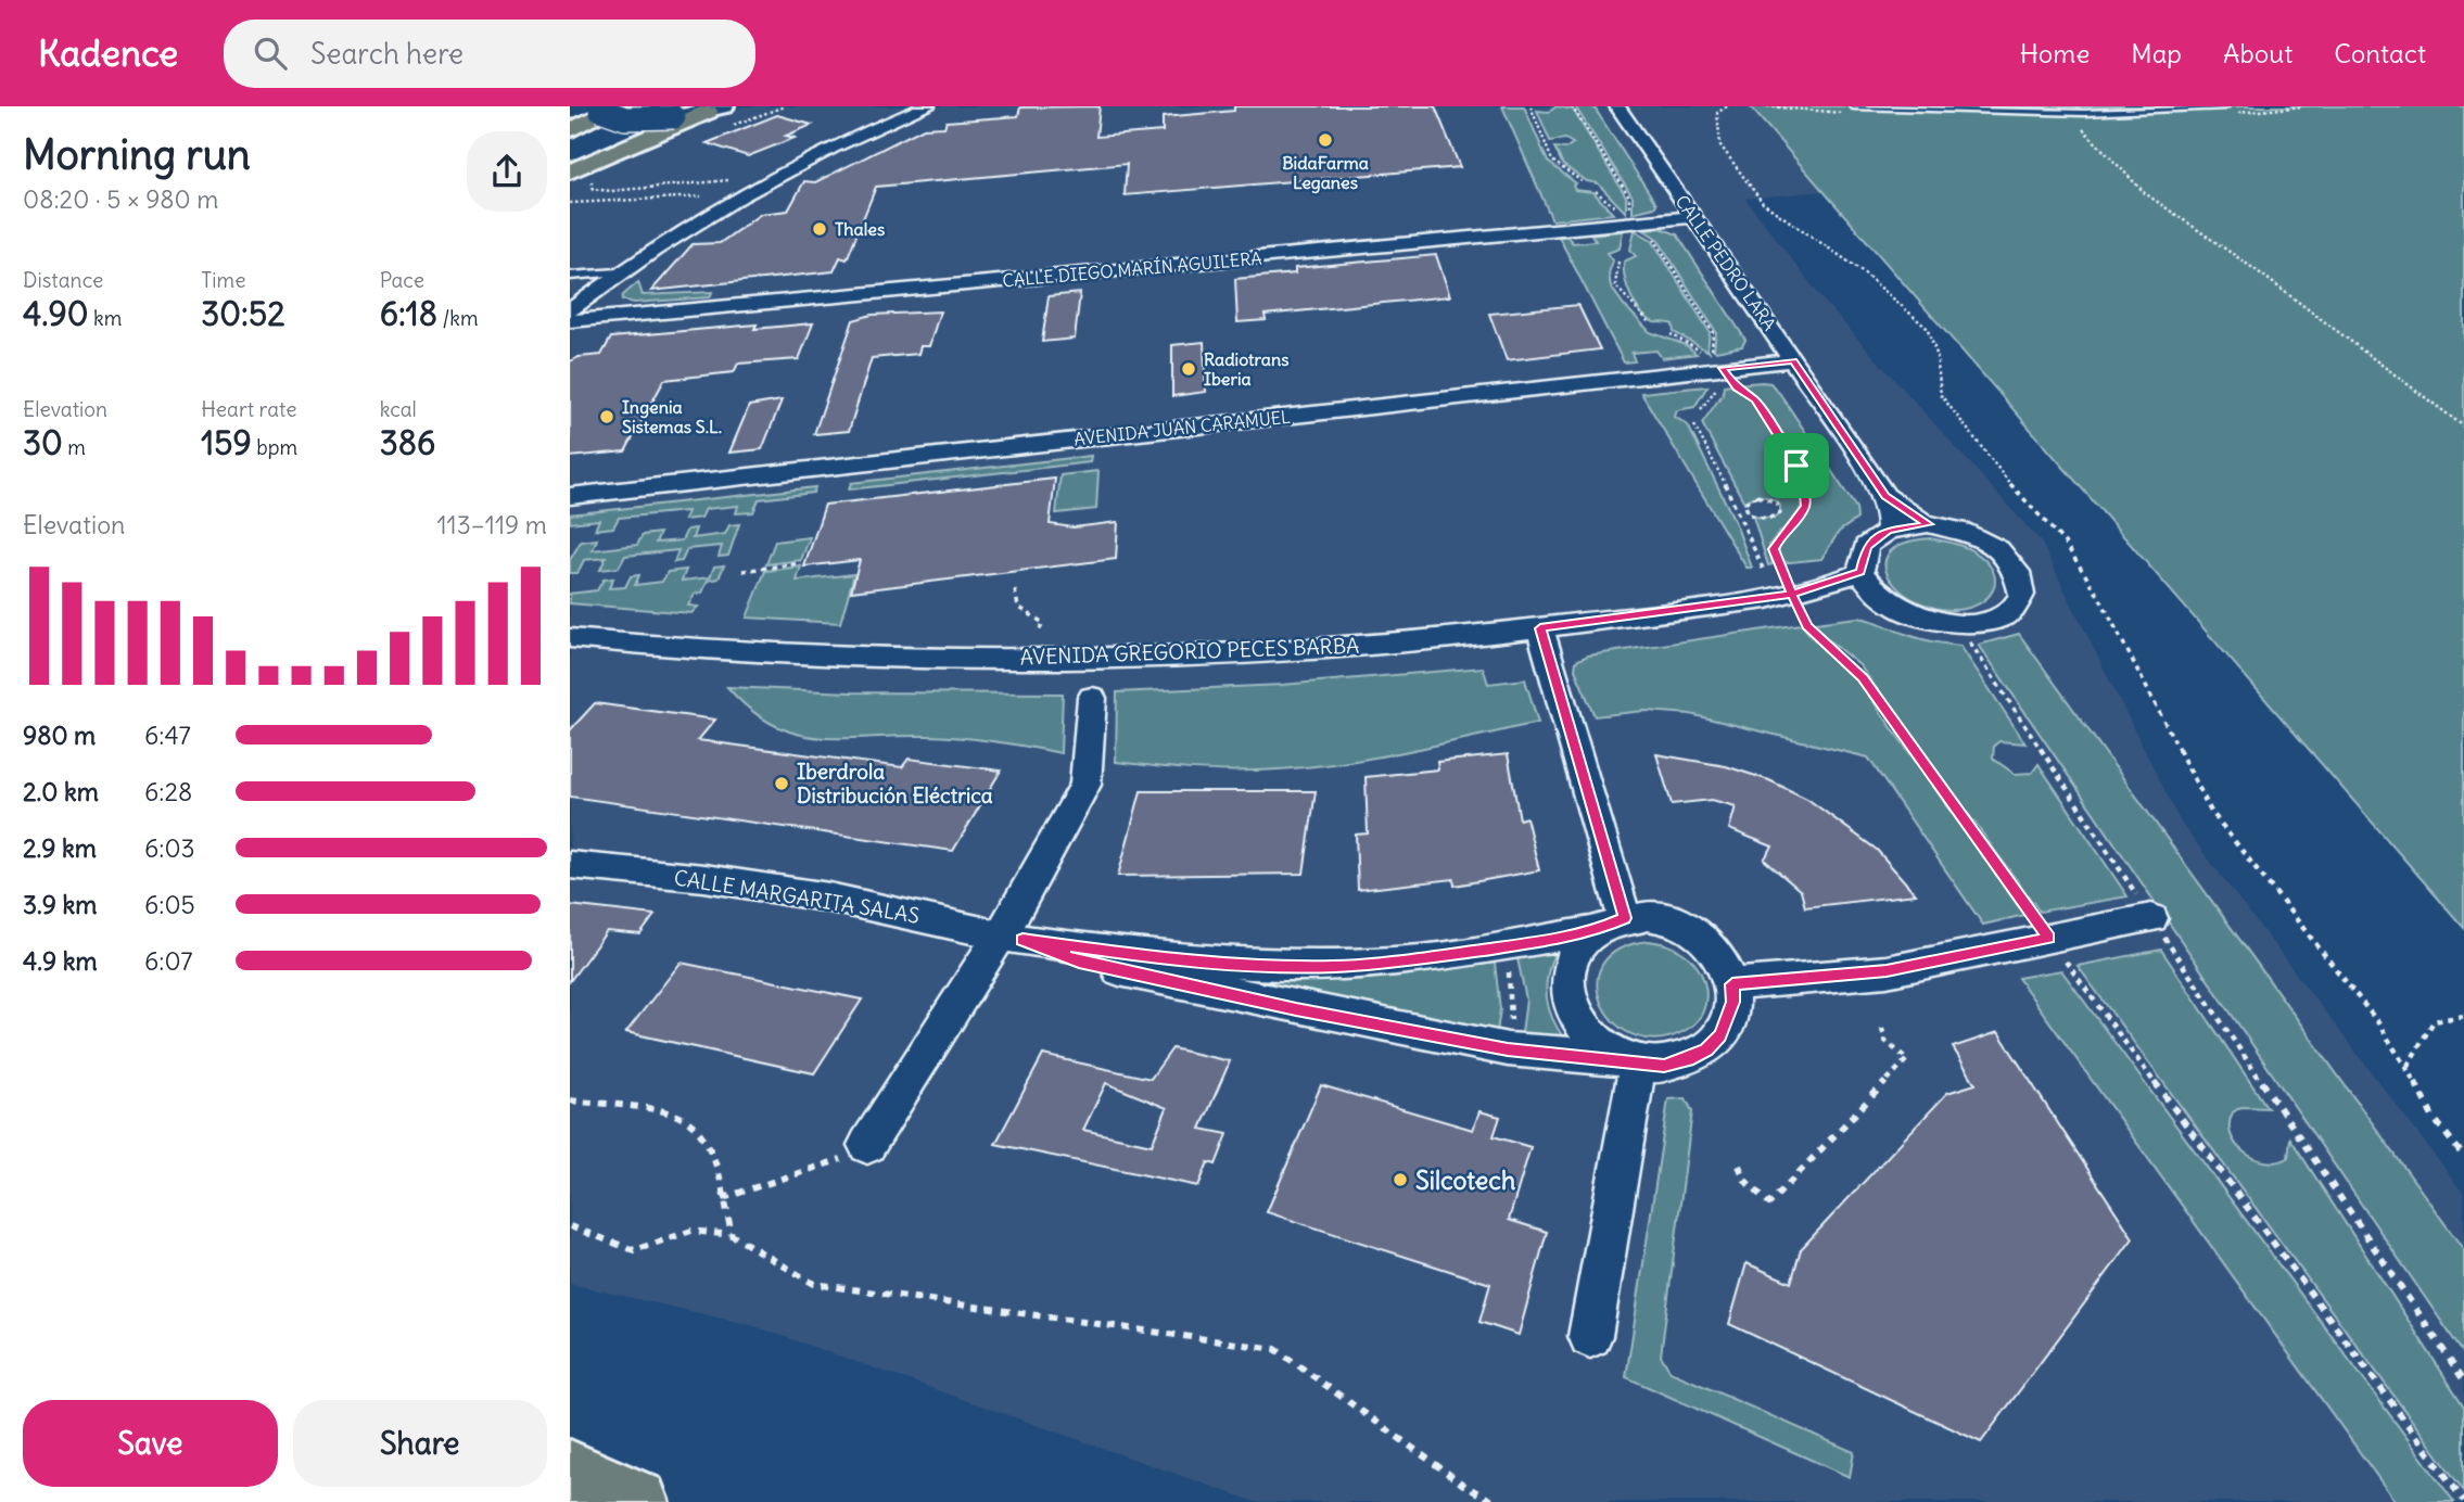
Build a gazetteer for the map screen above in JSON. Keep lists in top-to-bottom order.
{
  "streets": {
    "street": [
      "CALLE PEDRO LARA",
      "CALLE DIEGO MARÍN AGUILERA",
      "AVENIDA JUAN CARAMUEL",
      "AVENIDA GREGORIO PECES BARBA",
      "CALLE MARGARITA SALAS"
    ]
  },
  "crossings": [
    ["CALLE PEDRO LARA", "CALLE DIEGO MARÍN AGUILERA"],
    ["CALLE PEDRO LARA", "AVENIDA JUAN CARAMUEL"],
    ["CALLE PEDRO LARA", "AVENIDA GREGORIO PECES BARBA"]
  ],
  "places": [
    "BidaFarma Leganes",
    "Thales",
    "Radiotrans Iberia",
    "Ingenia Sistemas S.L.",
    "Iberdrola Distribución Eléctrica",
    "Silcotech"
  ],
  "page": {
    "header": "Kadence",
    "search": "Search here",
    "nav": [
      "Home",
      "Map",
      "About",
      "Contact"
    ],
    "heading": ["Morning run", "08:20 · 5 × 980 m"],
    "stats": [
      ["Distance", "4.90 km"],
      ["Time", "30:52"],
      ["Pace", "6:18 /km"],
      ["Elevation", "30 m"],
      ["Heart rate", "159 bpm"],
      ["kcal", "386"]
    ],
    "chart": ["Elevation", "113–119 m"],
    "list": [
      {
        "name": "980 m",
        "note": "6:47"
      },
      {
        "name": "2.0 km",
        "note": "6:28"
      },
      {
        "name": "2.9 km",
        "note": "6:03"
      },
      {
        "name": "3.9 km",
        "note": "6:05"
      },
      {
        "name": "4.9 km",
        "note": "6:07"
      }
    ],
    "buttons": ["Save", "Share"]
  }
}
